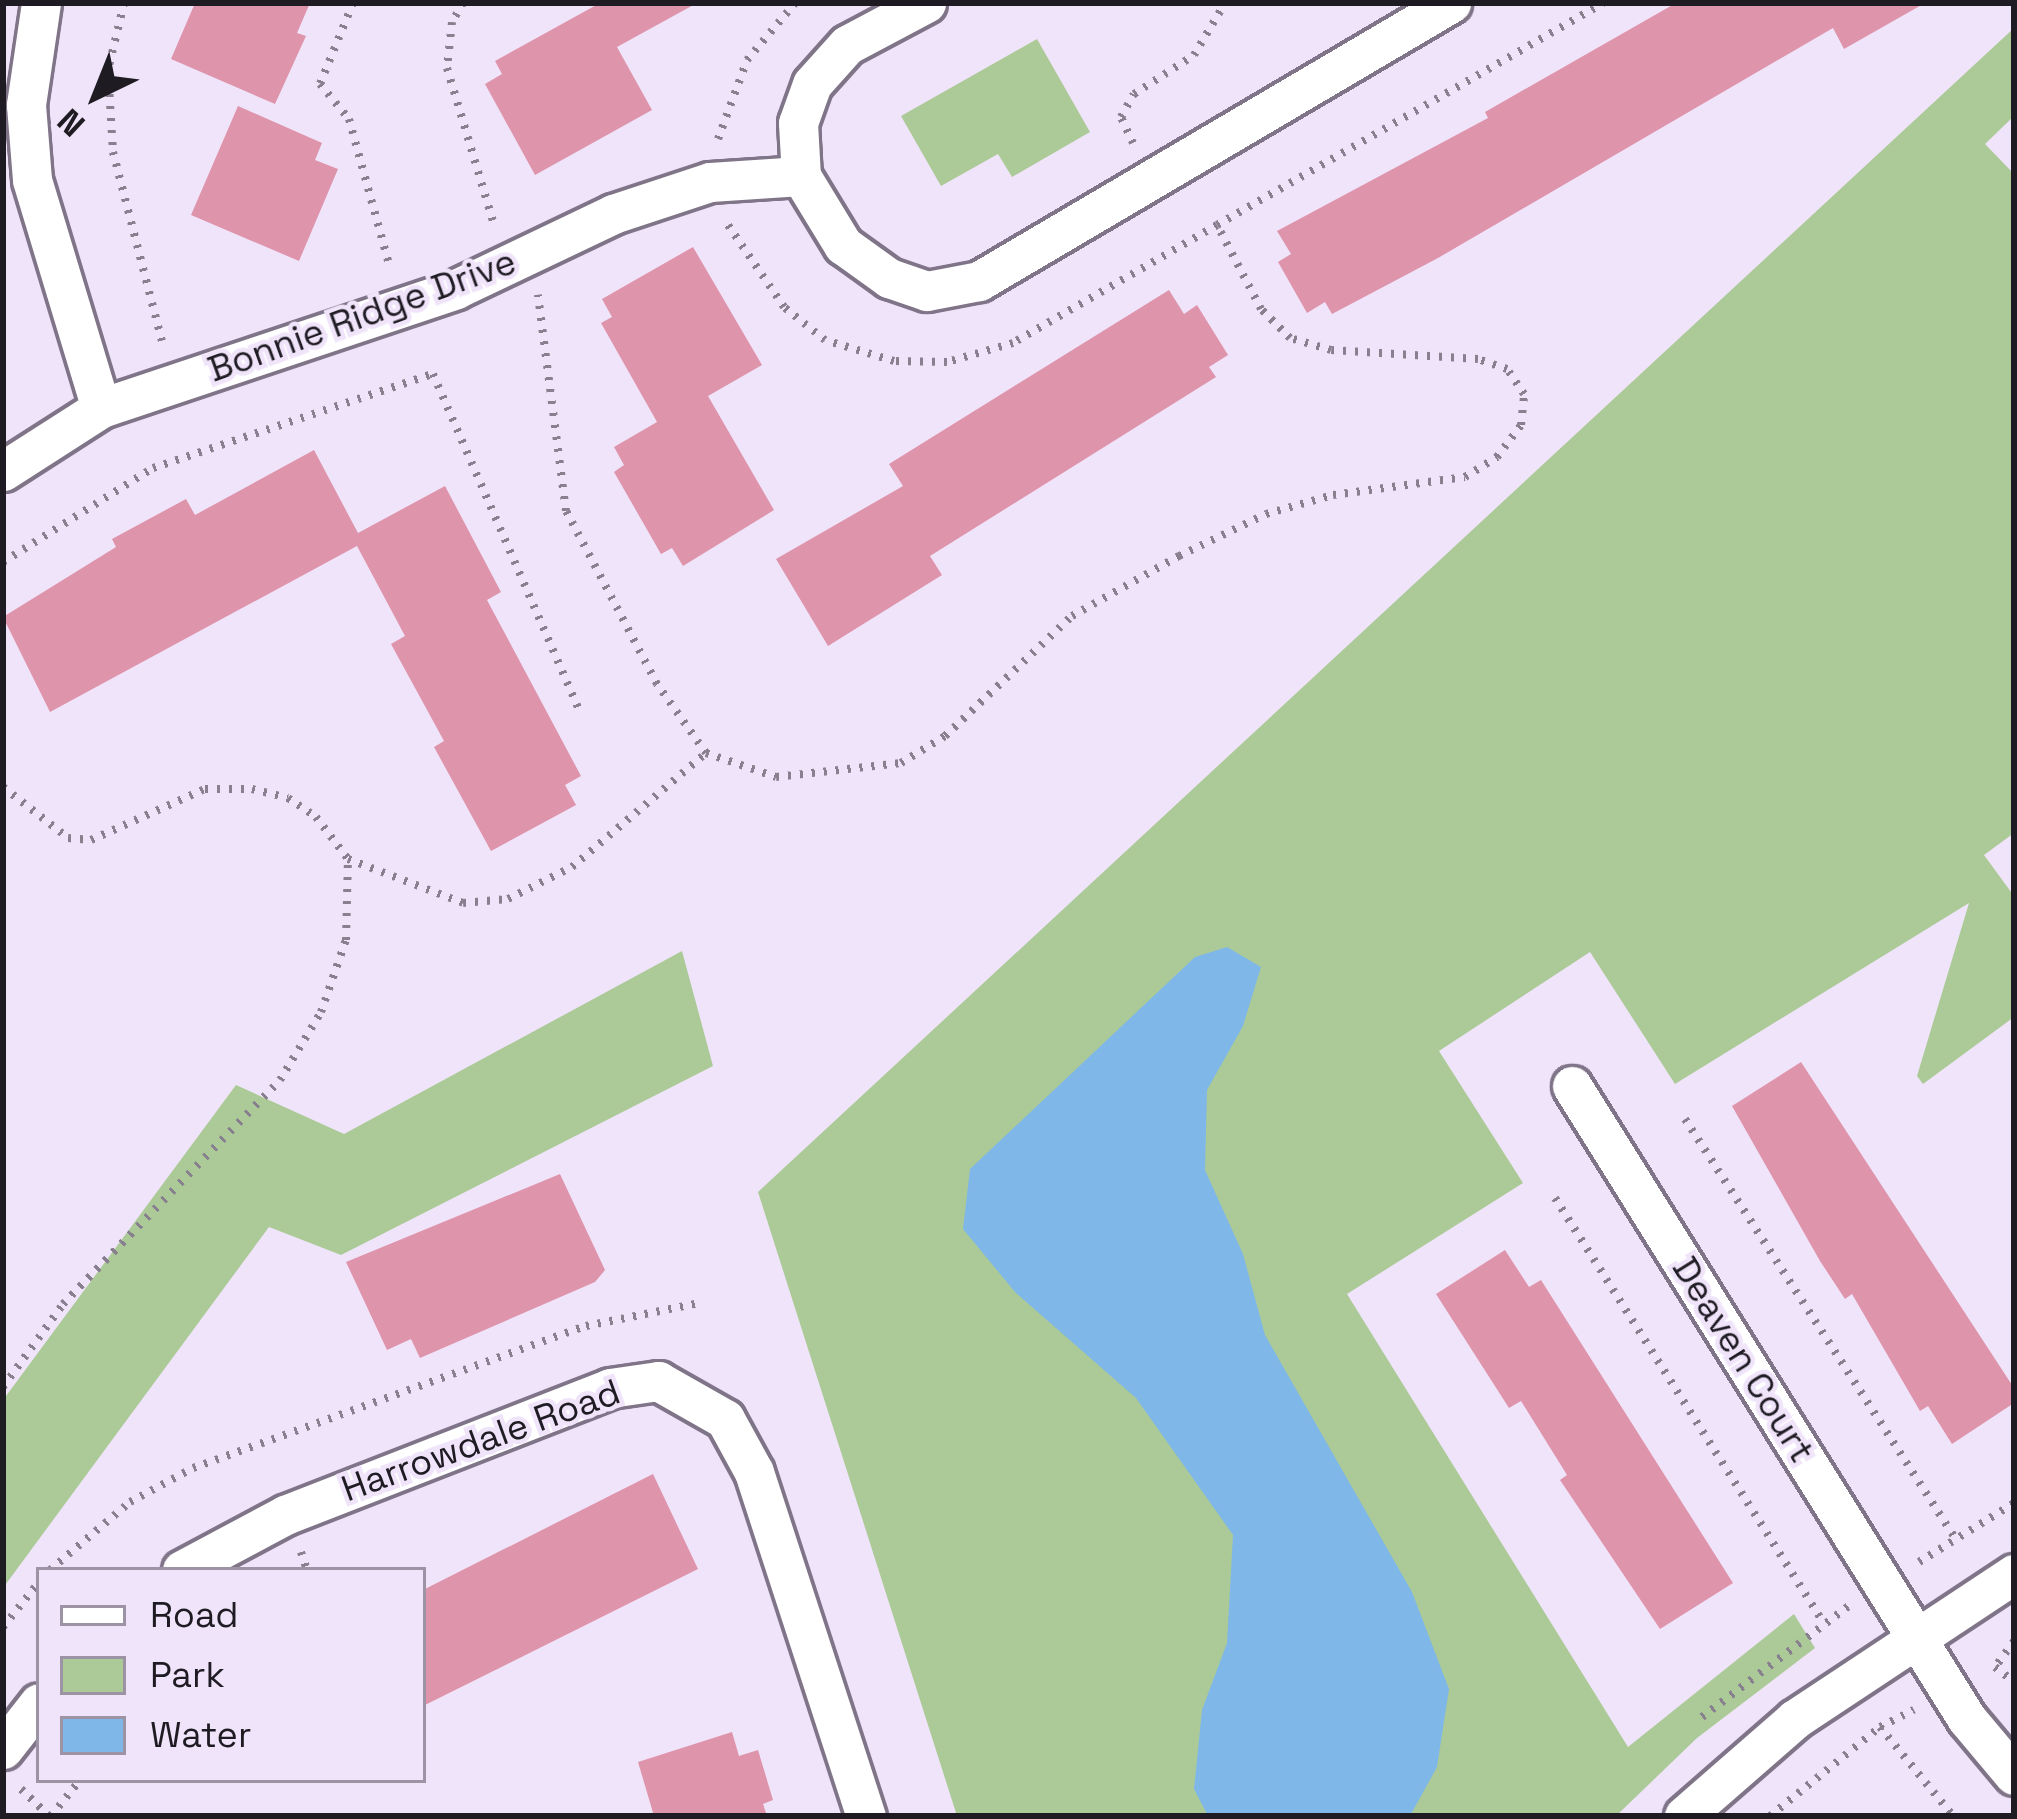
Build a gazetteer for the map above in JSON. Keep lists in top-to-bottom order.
{
  "streets": {
    "street": ["Bonnie Ridge Drive", "Deaven Court", "Harrowdale Road"]
  },
  "legend": ["Road", "Park", "Water"],
  "north": "bottom left"
}
